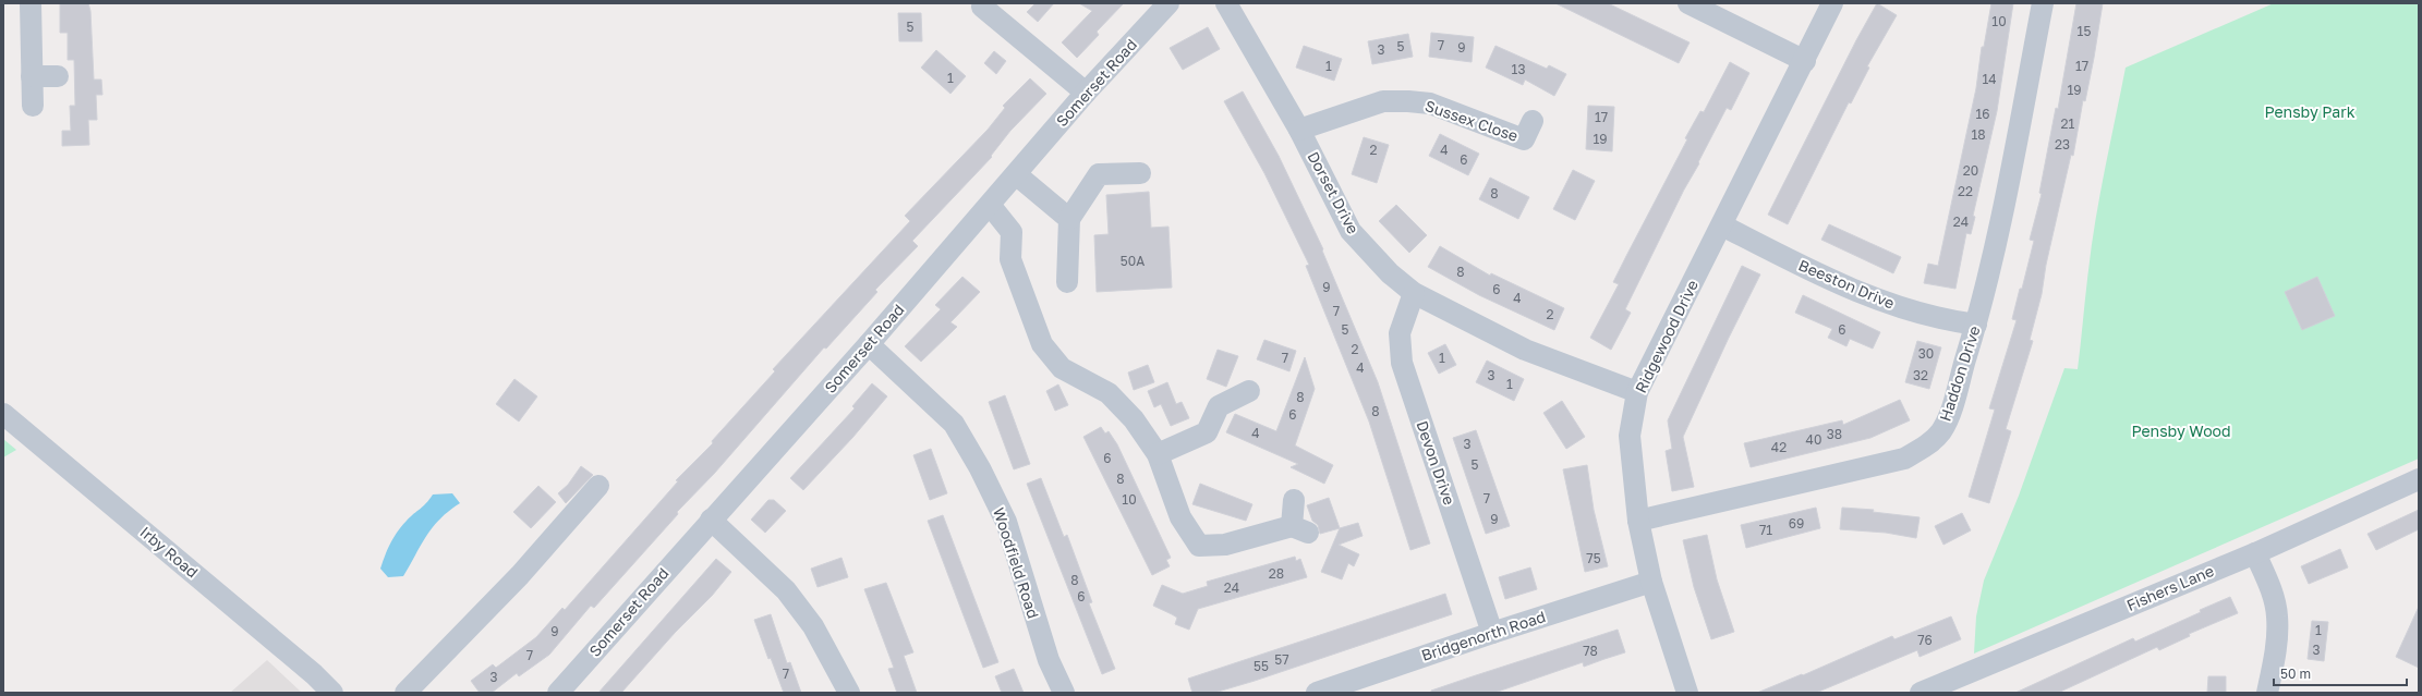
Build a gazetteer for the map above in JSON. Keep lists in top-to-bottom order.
{
  "streets": {
    "street": [
      "Somerset Road",
      "Sussex Close",
      "Dorset Drive",
      "Beeston Drive",
      "Ridgewood Drive",
      "Haddon Drive",
      "Devon Drive",
      "Irby Road",
      "Woodfield Road",
      "Fishers Lane",
      "Bridgenorth Road"
    ]
  },
  "crossings": [
    ["Somerset Road", "Woodfield Road"],
    ["Sussex Close", "Dorset Drive"],
    ["Dorset Drive", "Ridgewood Drive"],
    ["Dorset Drive", "Devon Drive"],
    ["Beeston Drive", "Ridgewood Drive"],
    ["Beeston Drive", "Haddon Drive"],
    ["Ridgewood Drive", "Haddon Drive"],
    ["Ridgewood Drive", "Bridgenorth Road"],
    ["Devon Drive", "Bridgenorth Road"]
  ],
  "parks": ["Pensby Park", "Pensby Wood"],
  "house_numbers": [
    "10",
    "5",
    "15",
    "7",
    "5",
    "9",
    "3",
    "1",
    "17",
    "13",
    "1",
    "14",
    "19",
    "16",
    "17",
    "21",
    "18",
    "19",
    "23",
    "2",
    "4",
    "6",
    "20",
    "22",
    "8",
    "24",
    "50A",
    "8",
    "9",
    "6",
    "4",
    "7",
    "2",
    "5",
    "6",
    "2",
    "30",
    "7",
    "1",
    "4",
    "3",
    "32",
    "1",
    "8",
    "8",
    "6",
    "4",
    "38",
    "40",
    "3",
    "42",
    "6",
    "5",
    "8",
    "7",
    "10",
    "9",
    "69",
    "71",
    "75",
    "28",
    "8",
    "24",
    "6",
    "1",
    "9",
    "76",
    "3",
    "78",
    "7",
    "57",
    "55",
    "7",
    "3"
  ],
  "scale_bar": "50 m"
}
